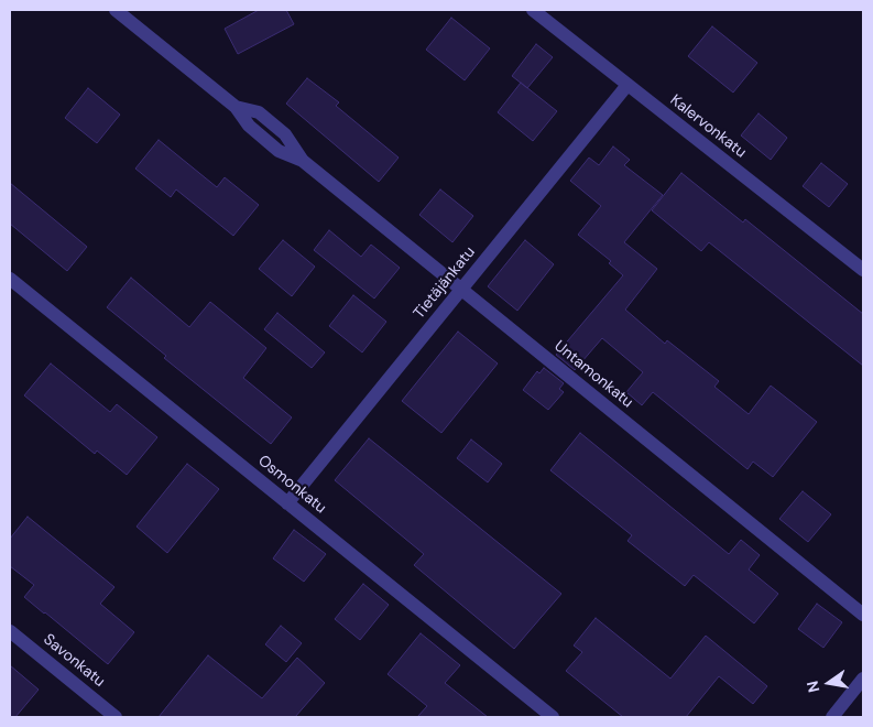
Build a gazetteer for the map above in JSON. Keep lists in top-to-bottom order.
{
  "streets": {
    "street": [
      "Kalervonkatu",
      "Tietäjänkatu",
      "Untamonkatu",
      "Osmonkatu",
      "Savonkatu"
    ]
  },
  "crossings": [
    ["Kalervonkatu", "Tietäjänkatu"],
    ["Tietäjänkatu", "Untamonkatu"],
    ["Tietäjänkatu", "Osmonkatu"]
  ],
  "north": "left"
}
